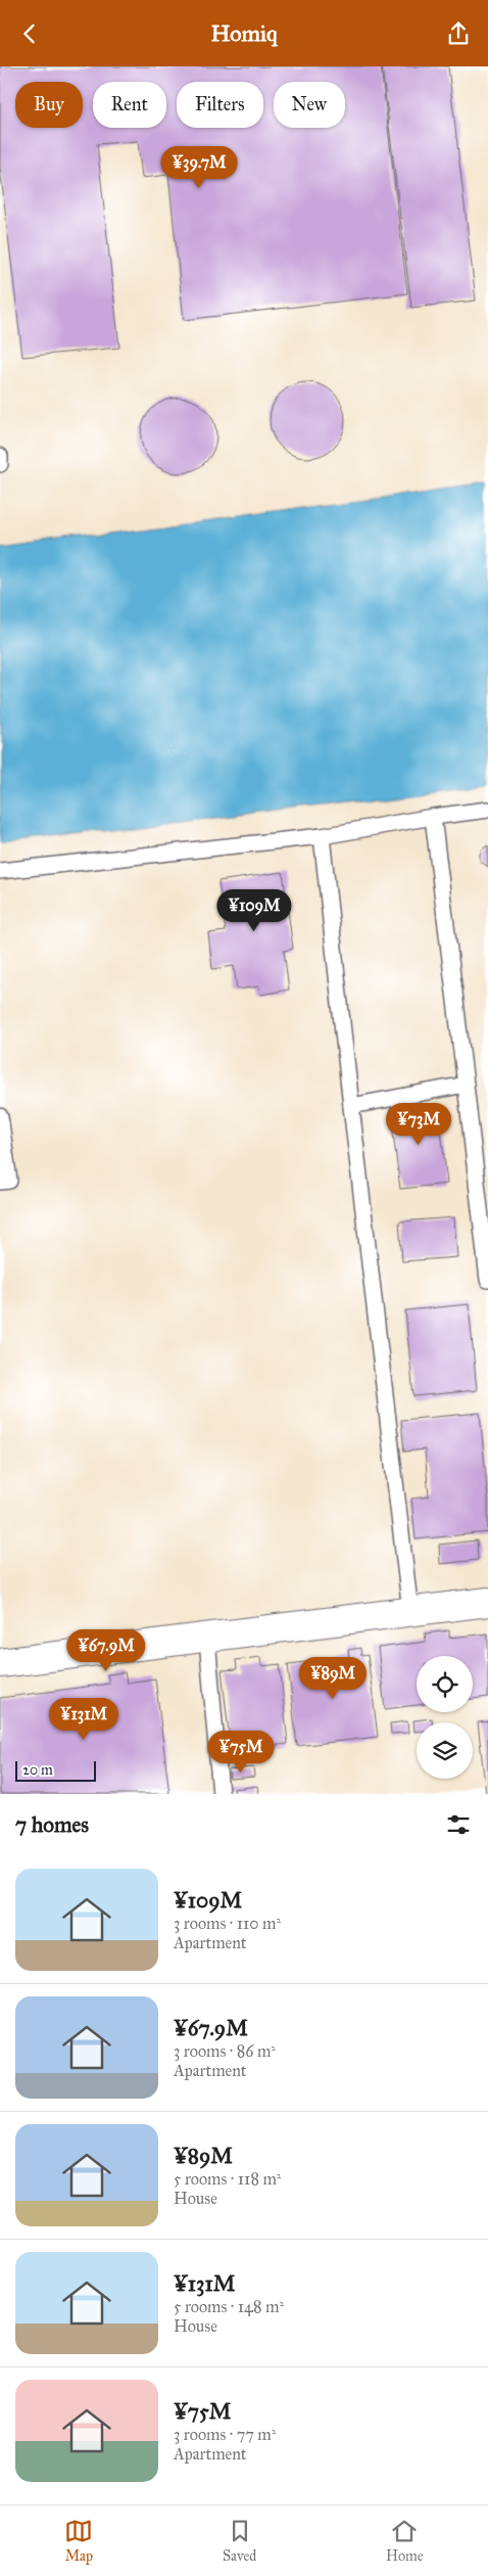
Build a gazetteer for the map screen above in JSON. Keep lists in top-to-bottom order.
{
  "scale_bar": "20 m",
  "page": {
    "header": "Homiq",
    "chip": [
      "Buy",
      "Rent",
      "Filters",
      "New"
    ],
    "price": [
      "¥39.7M",
      "¥109M",
      "¥73M",
      "¥67.9M",
      "¥89M",
      "¥131M",
      "¥75M"
    ],
    "scale": "20 m",
    "heading": "7 homes",
    "list": [
      {
        "name": "¥109M",
        "note": "3 rooms · 110 m² · Apartment"
      },
      {
        "name": "¥67.9M",
        "note": "3 rooms · 86 m² · Apartment"
      },
      {
        "name": "¥89M",
        "note": "5 rooms · 118 m² · House"
      },
      {
        "name": "¥131M",
        "note": "5 rooms · 148 m² · House"
      },
      {
        "name": "¥75M",
        "note": "3 rooms · 77 m² · Apartment"
      }
    ],
    "tabs": ["Map", "Saved", "Home"]
  }
}
